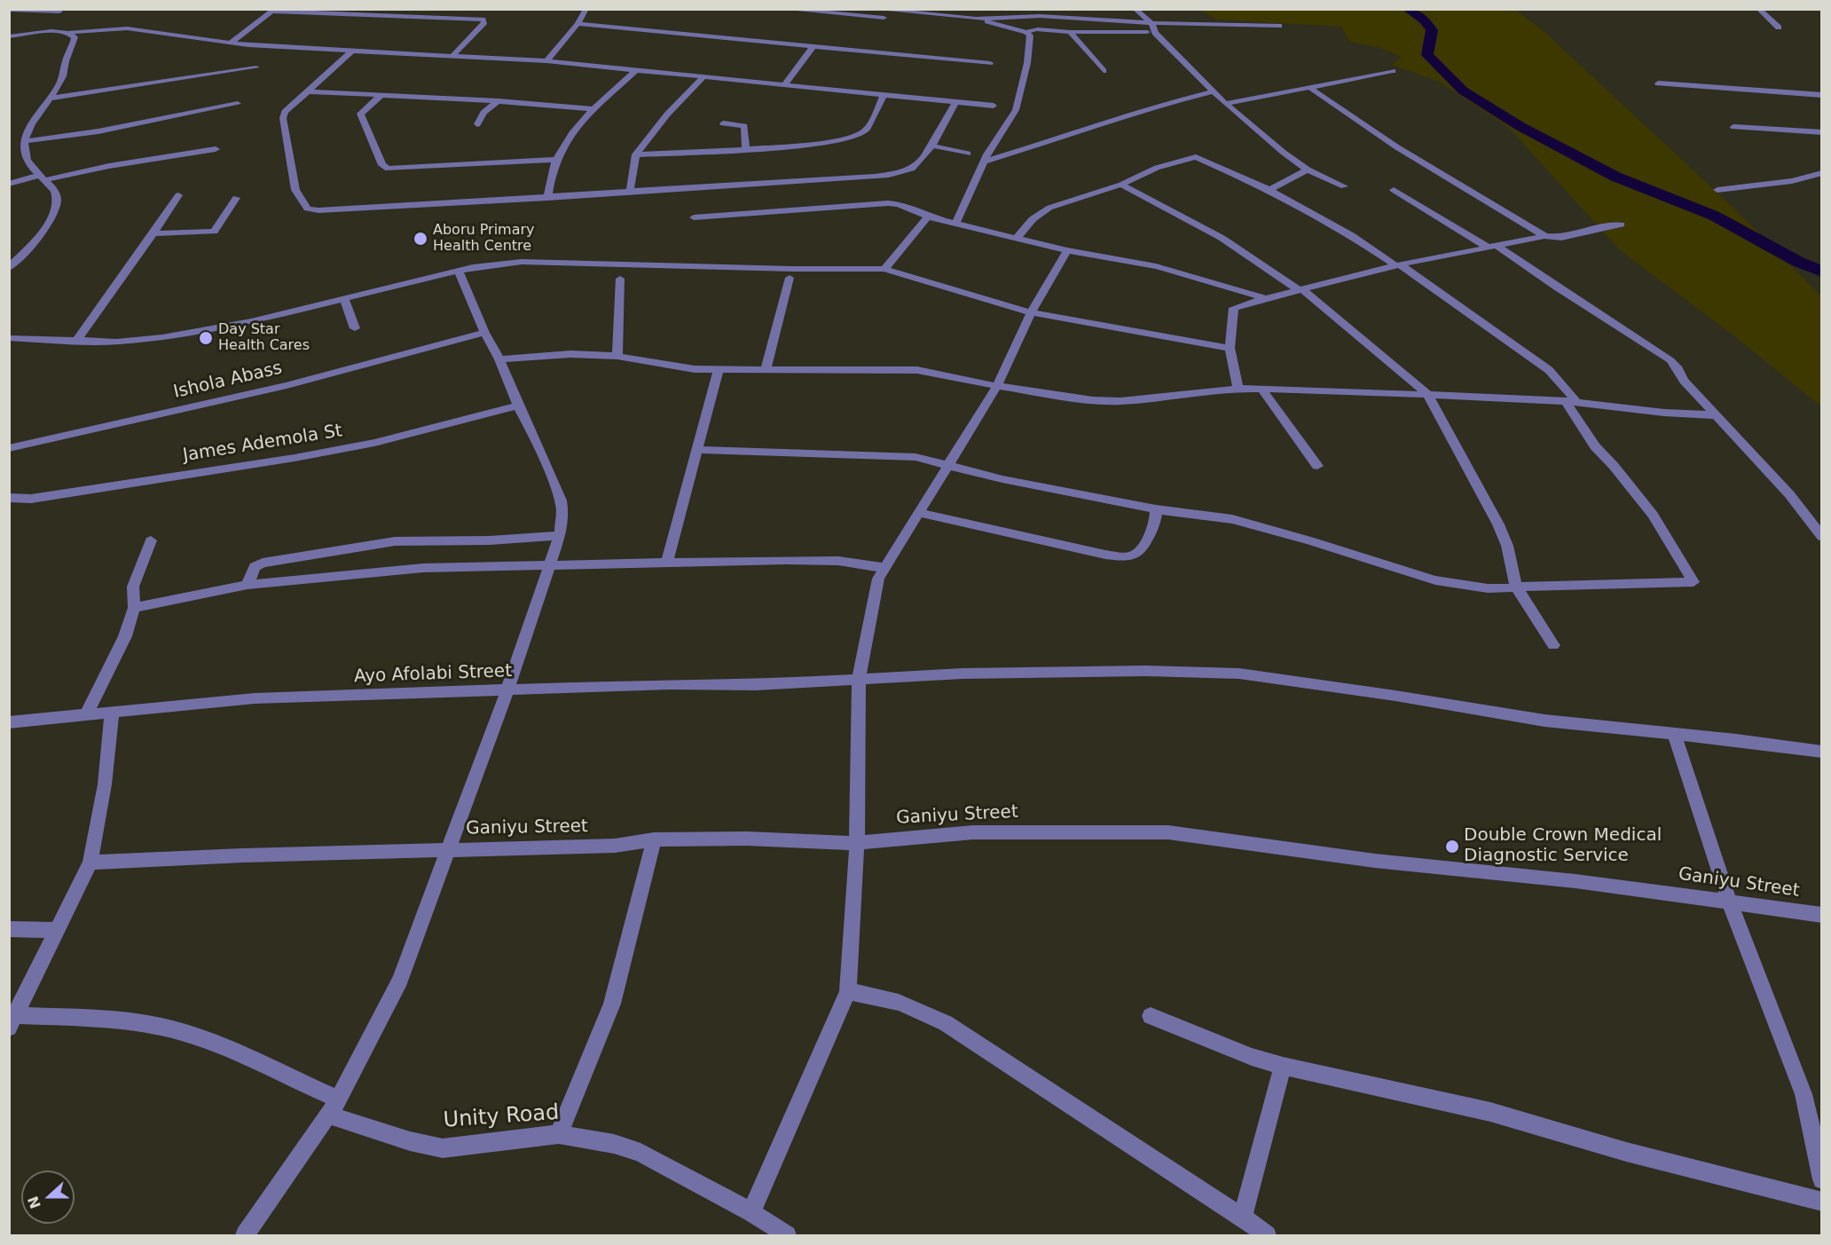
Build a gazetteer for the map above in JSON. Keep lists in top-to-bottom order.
{
  "streets": {
    "street": [
      "Ishola Abass",
      "James Ademola St",
      "Ayo Afolabi Street",
      "Ganiyu Street",
      "Unity Road"
    ]
  },
  "places": ["Aboru Primary Health Centre", "Day Star Health Cares", "Double Crown Medical Diagnostic Service"],
  "north": "left"
}
